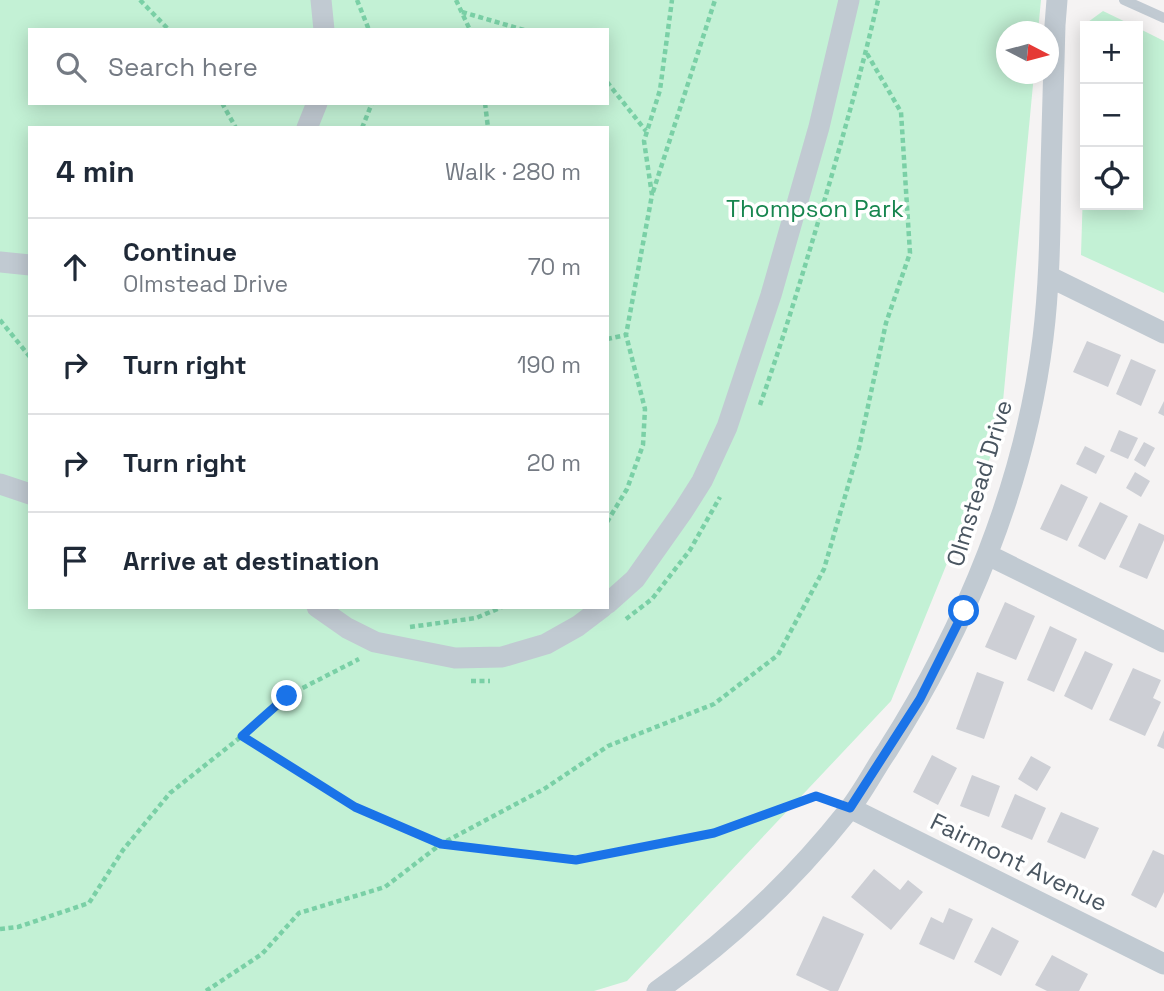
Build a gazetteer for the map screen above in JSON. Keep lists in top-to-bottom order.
{
  "streets": {
    "street": ["Olmstead Drive", "Fairmont Avenue"]
  },
  "crossings": [
    ["Olmstead Drive", "Fairmont Avenue"]
  ],
  "parks": ["Thompson Park"],
  "north": "right",
  "page": {
    "map_buttons": ["+", "−"],
    "search": "Search here",
    "heading": ["4 min", "Walk · 280 m"],
    "list": [
      ["Continue", "Olmstead Drive", "70 m"],
      ["Turn right", "190 m"],
      ["Turn right", "20 m"],
      "Arrive at destination"
    ]
  }
}
